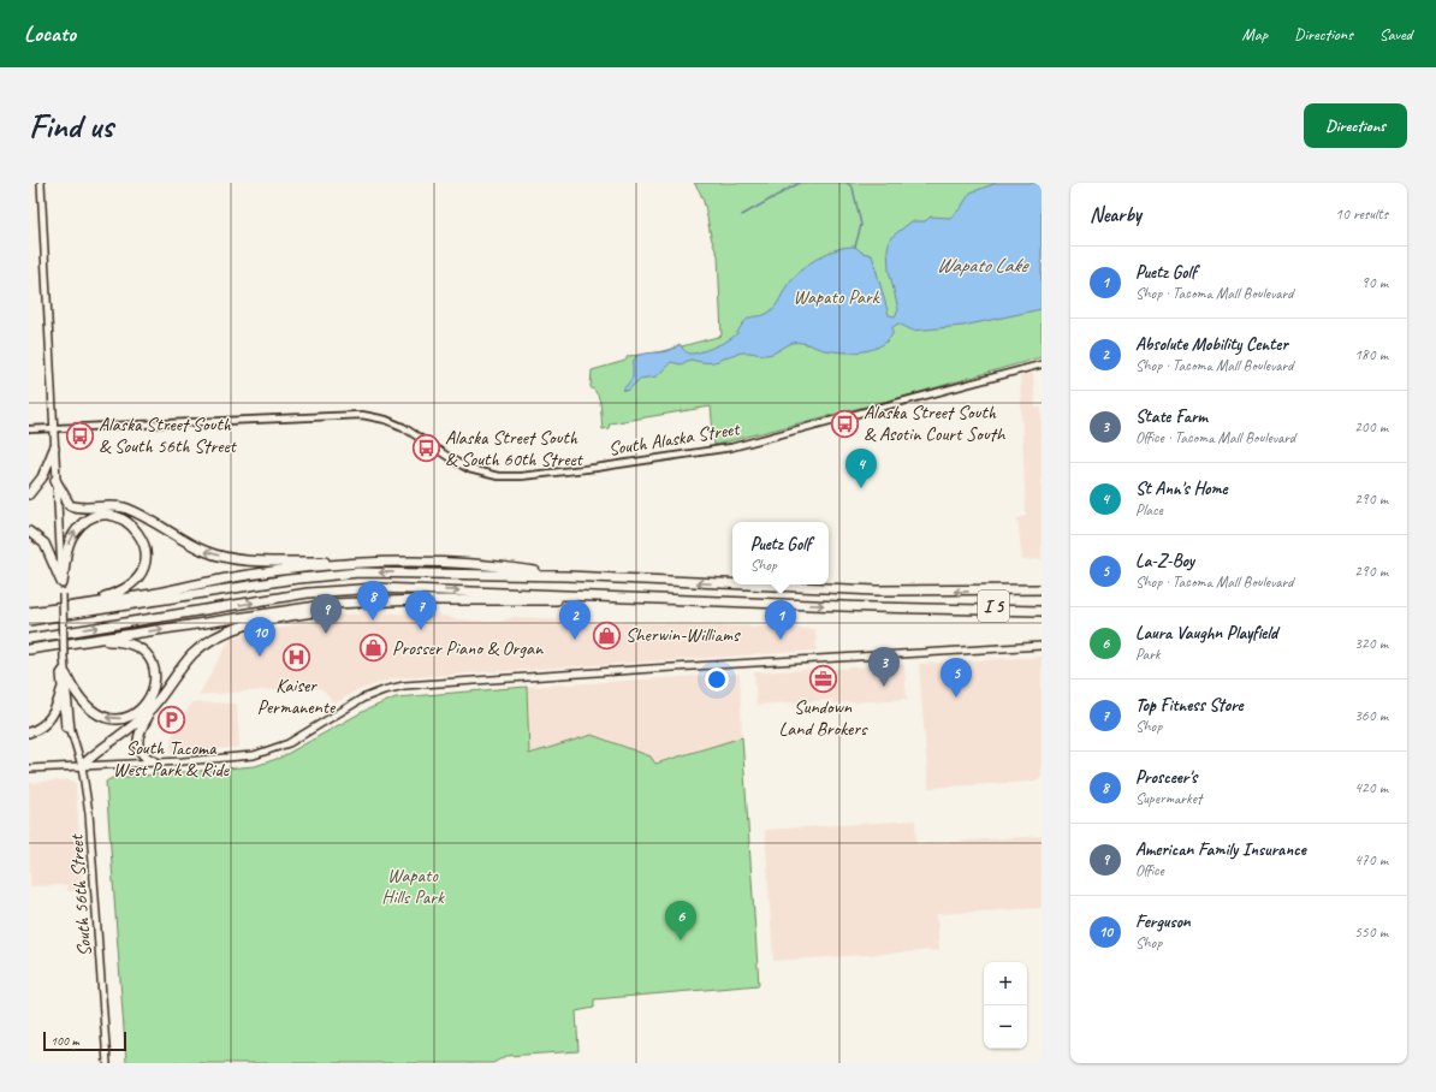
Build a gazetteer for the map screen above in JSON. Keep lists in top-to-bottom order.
{
  "streets": {
    "highway": ["I 5"],
    "main road": ["South 56th Street"],
    "street": ["South Alaska Street"]
  },
  "crossings": [
    ["South Alaska Street", "South 56th Street"]
  ],
  "water": ["Wapato Lake"],
  "parks": ["Wapato Park", "Wapato Hills Park"],
  "places": {
    "bus stop": ["Alaska Street South & Asotin Court South", "Alaska Street South & South 56th Street", "Alaska Street South & South 60th Street"],
    "shop": ["Sherwin-Williams", "Prosser Piano & Organ"],
    "hospital": ["Kaiser Permanente"],
    "office": ["Sundown Land Brokers"],
    "parking": ["South Tacoma West Park & Ride"]
  },
  "scale_bar": "100 m",
  "page": {
    "header": "Locato",
    "nav": ["Map", "Directions", "Saved"],
    "buttons": "Directions",
    "title": "Find us",
    "heading": ["Nearby", "10 results"],
    "list": [
      {
        "mark": "1",
        "name": "Puetz Golf",
        "note": "Shop · Tacoma Mall Boulevard",
        "value": "90 m"
      },
      {
        "mark": "2",
        "name": "Absolute Mobility Center",
        "note": "Shop · Tacoma Mall Boulevard",
        "value": "180 m"
      },
      {
        "mark": "3",
        "name": "State Farm",
        "note": "Office · Tacoma Mall Boulevard",
        "value": "200 m"
      },
      {
        "mark": "4",
        "name": "St Ann's Home",
        "note": "Place",
        "value": "290 m"
      },
      {
        "mark": "5",
        "name": "La-Z-Boy",
        "note": "Shop · Tacoma Mall Boulevard",
        "value": "290 m"
      },
      {
        "mark": "6",
        "name": "Laura Vaughn Playfield",
        "note": "Park",
        "value": "320 m"
      },
      {
        "mark": "7",
        "name": "Top Fitness Store",
        "note": "Shop",
        "value": "360 m"
      },
      {
        "mark": "8",
        "name": "Prosceer's",
        "note": "Supermarket",
        "value": "420 m"
      },
      {
        "mark": "9",
        "name": "American Family Insurance",
        "note": "Office",
        "value": "470 m"
      },
      {
        "mark": "10",
        "name": "Ferguson",
        "note": "Shop",
        "value": "550 m"
      }
    ],
    "pins": [
      "4",
      "8",
      "7",
      "9",
      "1",
      "2",
      "10",
      "3",
      "5",
      "6"
    ],
    "popup": ["Puetz Golf", "Shop"],
    "map_buttons": ["+", "−"],
    "scale": "100 m"
  }
}
